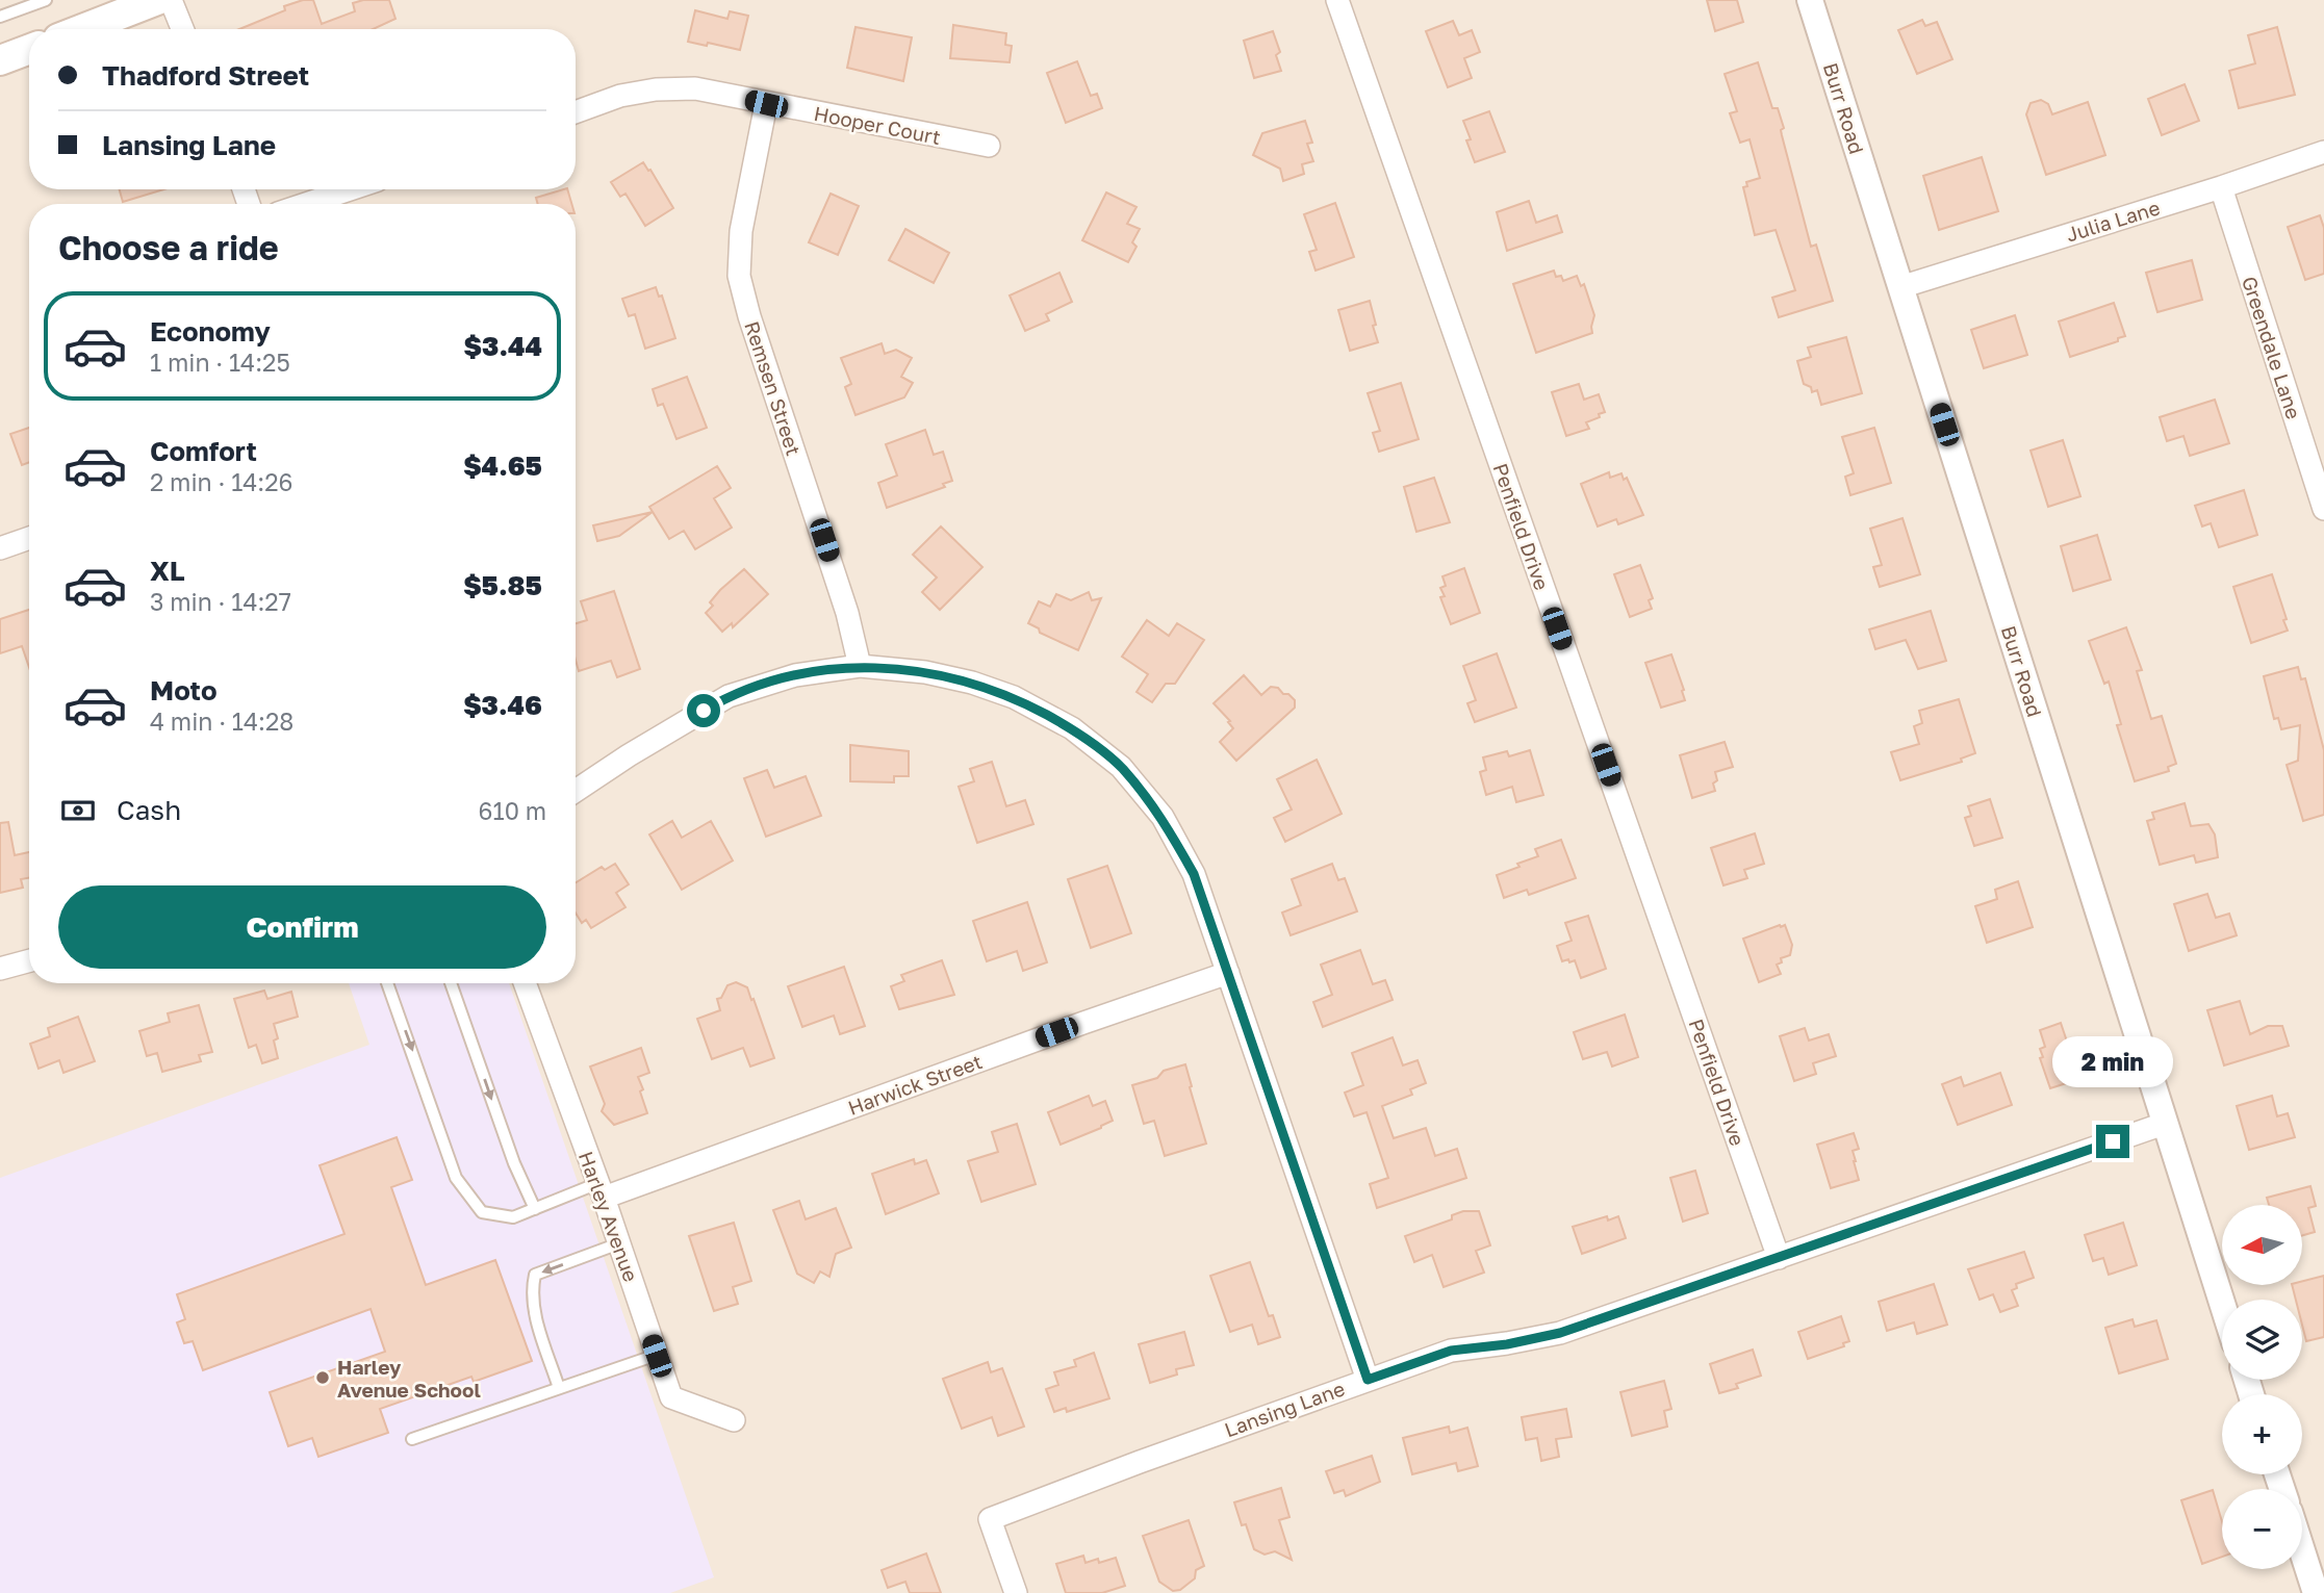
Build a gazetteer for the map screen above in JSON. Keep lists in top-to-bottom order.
{
  "streets": {
    "street": [
      "Burr Road",
      "Hooper Court",
      "Julia Lane",
      "Greendale Lane",
      "Remsen Street",
      "Penfield Drive",
      "Harwick Street",
      "Harley Avenue",
      "Lansing Lane"
    ]
  },
  "crossings": [
    ["Burr Road", "Julia Lane"],
    ["Burr Road", "Lansing Lane"],
    ["Hooper Court", "Remsen Street"],
    ["Julia Lane", "Greendale Lane"],
    ["Penfield Drive", "Lansing Lane"],
    ["Harwick Street", "Harley Avenue"]
  ],
  "places": ["Harley Avenue School"],
  "north": "left",
  "page": {
    "banner": ["Thadford Street", "Lansing Lane"],
    "heading": "Choose a ride",
    "list": [
      {
        "name": "Economy",
        "note": "1 min · 14:25",
        "value": "$3.44"
      },
      {
        "name": "Comfort",
        "note": "2 min · 14:26",
        "value": "$4.65"
      },
      {
        "name": "XL",
        "note": "3 min · 14:27",
        "value": "$5.85"
      },
      {
        "name": "Moto",
        "note": "4 min · 14:28",
        "value": "$3.46"
      }
    ],
    "pay": ["Cash", "610 m"],
    "buttons": "Confirm",
    "bubble": "2 min",
    "map_buttons": ["+", "−"]
  }
}
